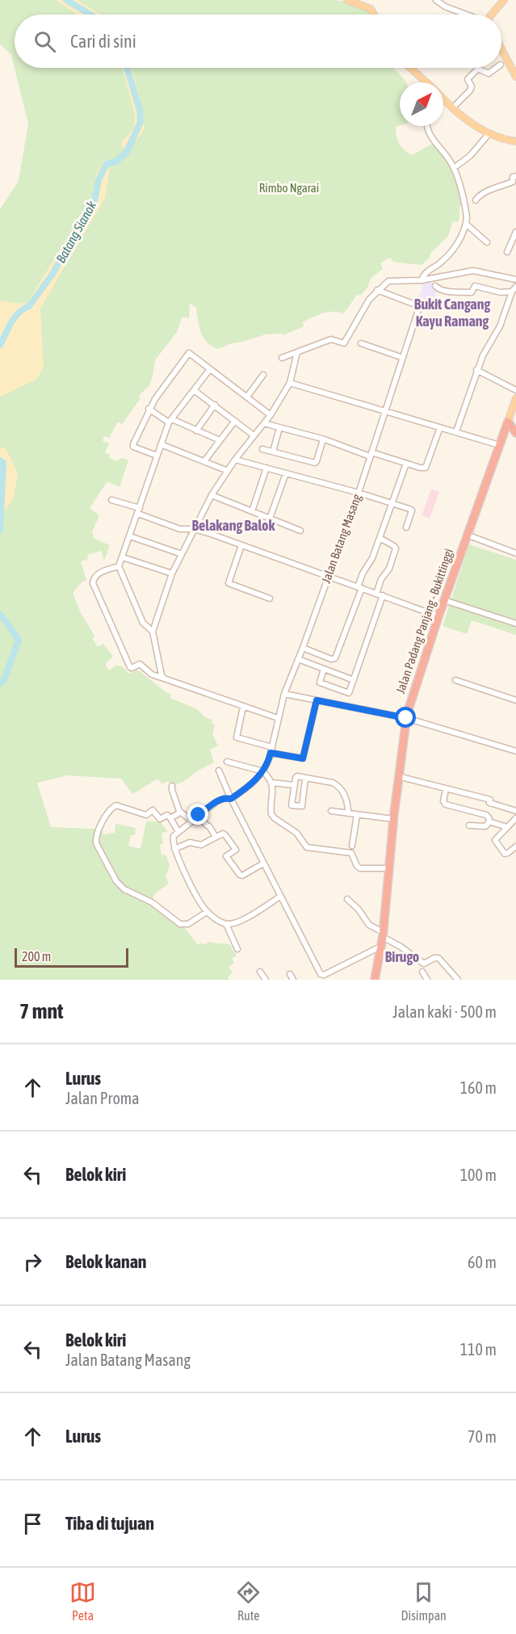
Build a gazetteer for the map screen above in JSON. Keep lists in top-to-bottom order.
{
  "streets": {
    "highway": ["Jalan Padang Panjang - Bukittinggi"],
    "street": ["Jalan Batang Masang"]
  },
  "districts": ["Bukit Cangang Kayu Ramang", "Belakang Balok", "Birugo"],
  "water": ["Batang Sianok"],
  "parks": ["Rimbo Ngarai"],
  "scale_bar": "200 m",
  "north": "top right",
  "page": {
    "search": "Cari di sini",
    "scale": "200 m",
    "heading": ["7 mnt", "Jalan kaki · 500 m"],
    "list": [
      ["Lurus", "Jalan Proma", "160 m"],
      ["Belok kiri", "100 m"],
      ["Belok kanan", "60 m"],
      ["Belok kiri", "Jalan Batang Masang", "110 m"],
      ["Lurus", "70 m"],
      "Tiba di tujuan"
    ],
    "nav": ["Peta", "Rute", "Disimpan"]
  }
}
